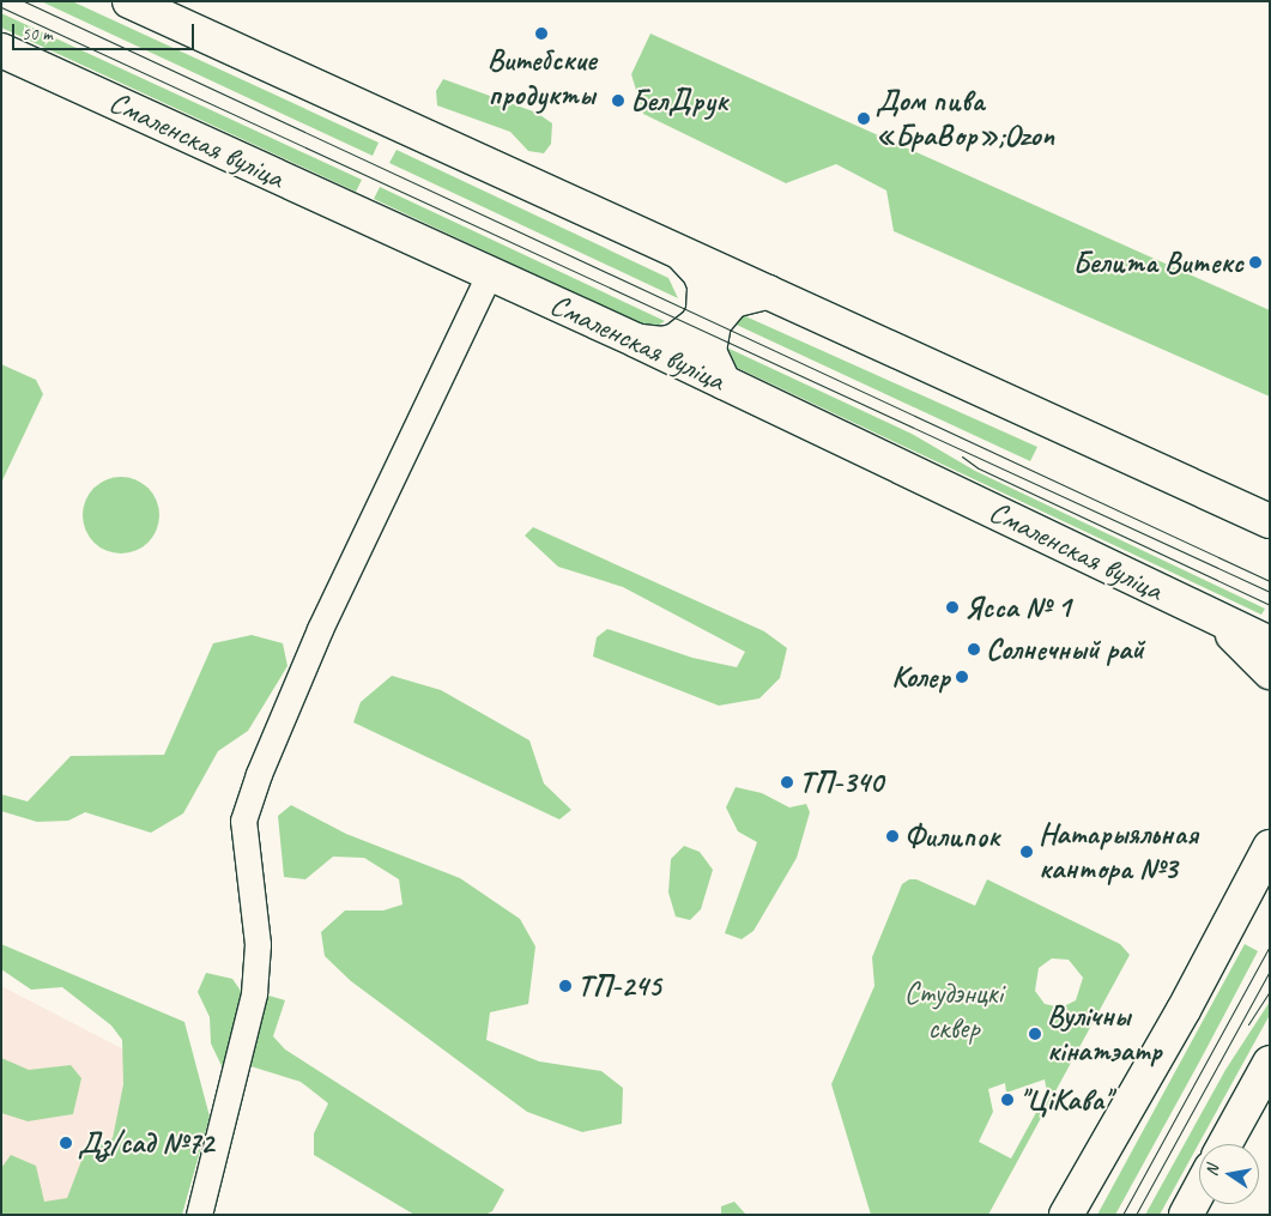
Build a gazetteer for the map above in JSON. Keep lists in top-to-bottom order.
{
  "streets": {
    "main road": ["Смаленская вуліца"]
  },
  "parks": ["Студэнцкі сквер"],
  "places": [
    "Витебские продукты",
    "БелДрук",
    "Дом пива «БраВор»;Ozon",
    "Белита Витекс",
    "Ясса № 1",
    "Солнечный рай",
    "Колер",
    "ТП-340",
    "Филипок",
    "Натарыяльная кантора №3",
    "ТП-245",
    "Вулічны кінатэатр",
    "\"ЦіКава\"",
    "Дз/сад №72"
  ],
  "scale_bar": "50 m",
  "north": "left"
}
